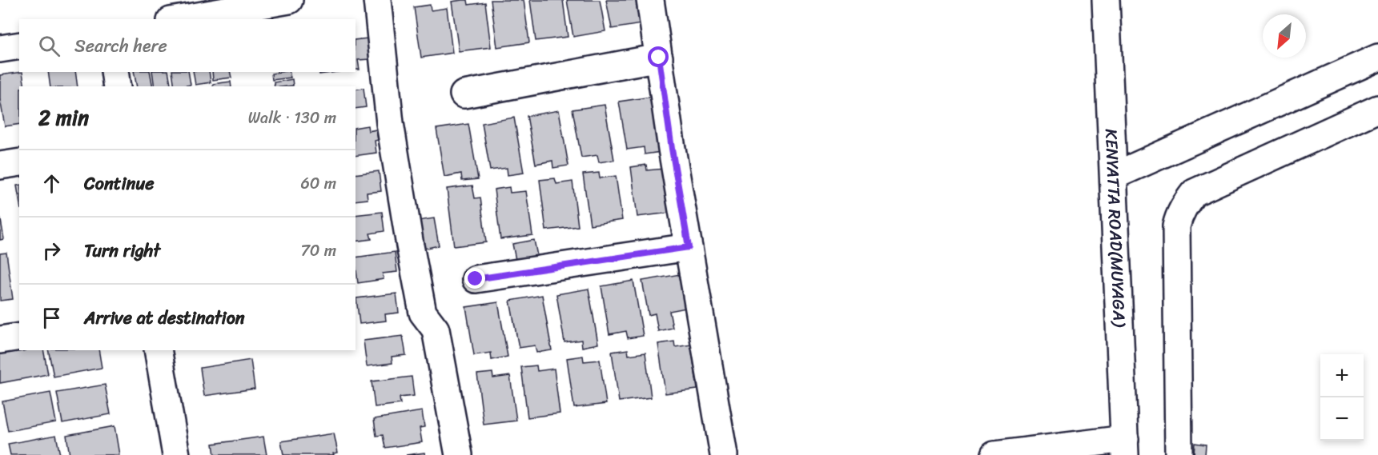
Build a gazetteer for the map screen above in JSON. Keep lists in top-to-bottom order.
{
  "streets": {
    "street": ["KENYATTA ROAD(MUYAGA)"]
  },
  "north": "bottom left",
  "page": {
    "search": "Search here",
    "heading": ["2 min", "Walk · 130 m"],
    "list": [
      ["Continue", "60 m"],
      ["Turn right", "70 m"],
      "Arrive at destination"
    ],
    "map_buttons": ["+", "−"]
  }
}
